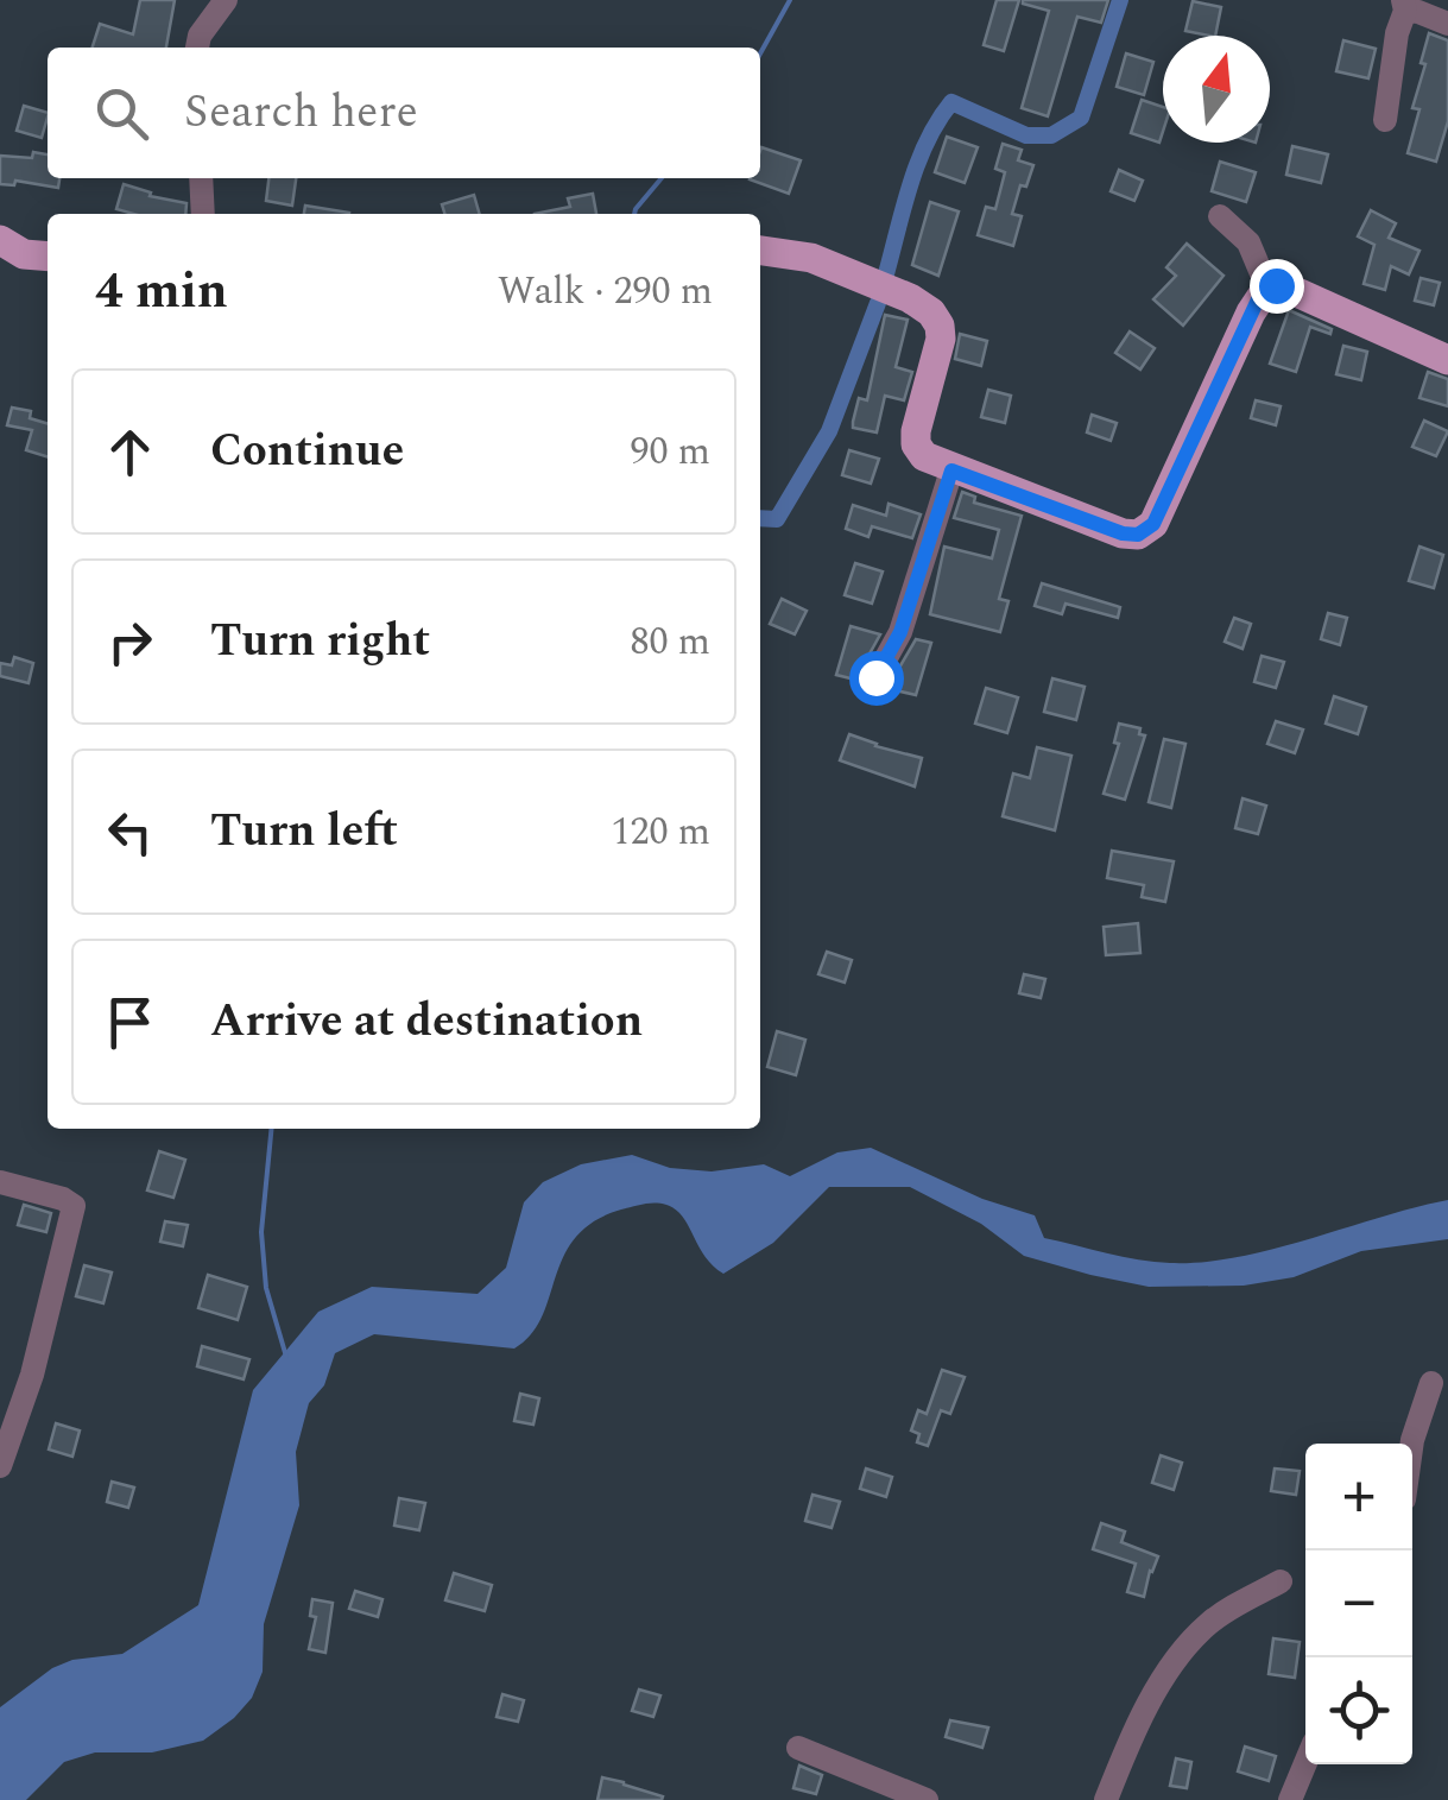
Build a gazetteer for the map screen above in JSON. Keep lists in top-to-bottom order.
{
  "north": "top",
  "page": {
    "search": "Search here",
    "heading": ["4 min", "Walk · 290 m"],
    "list": [
      ["Continue", "90 m"],
      ["Turn right", "80 m"],
      ["Turn left", "120 m"],
      "Arrive at destination"
    ],
    "map_buttons": ["+", "−"]
  }
}
